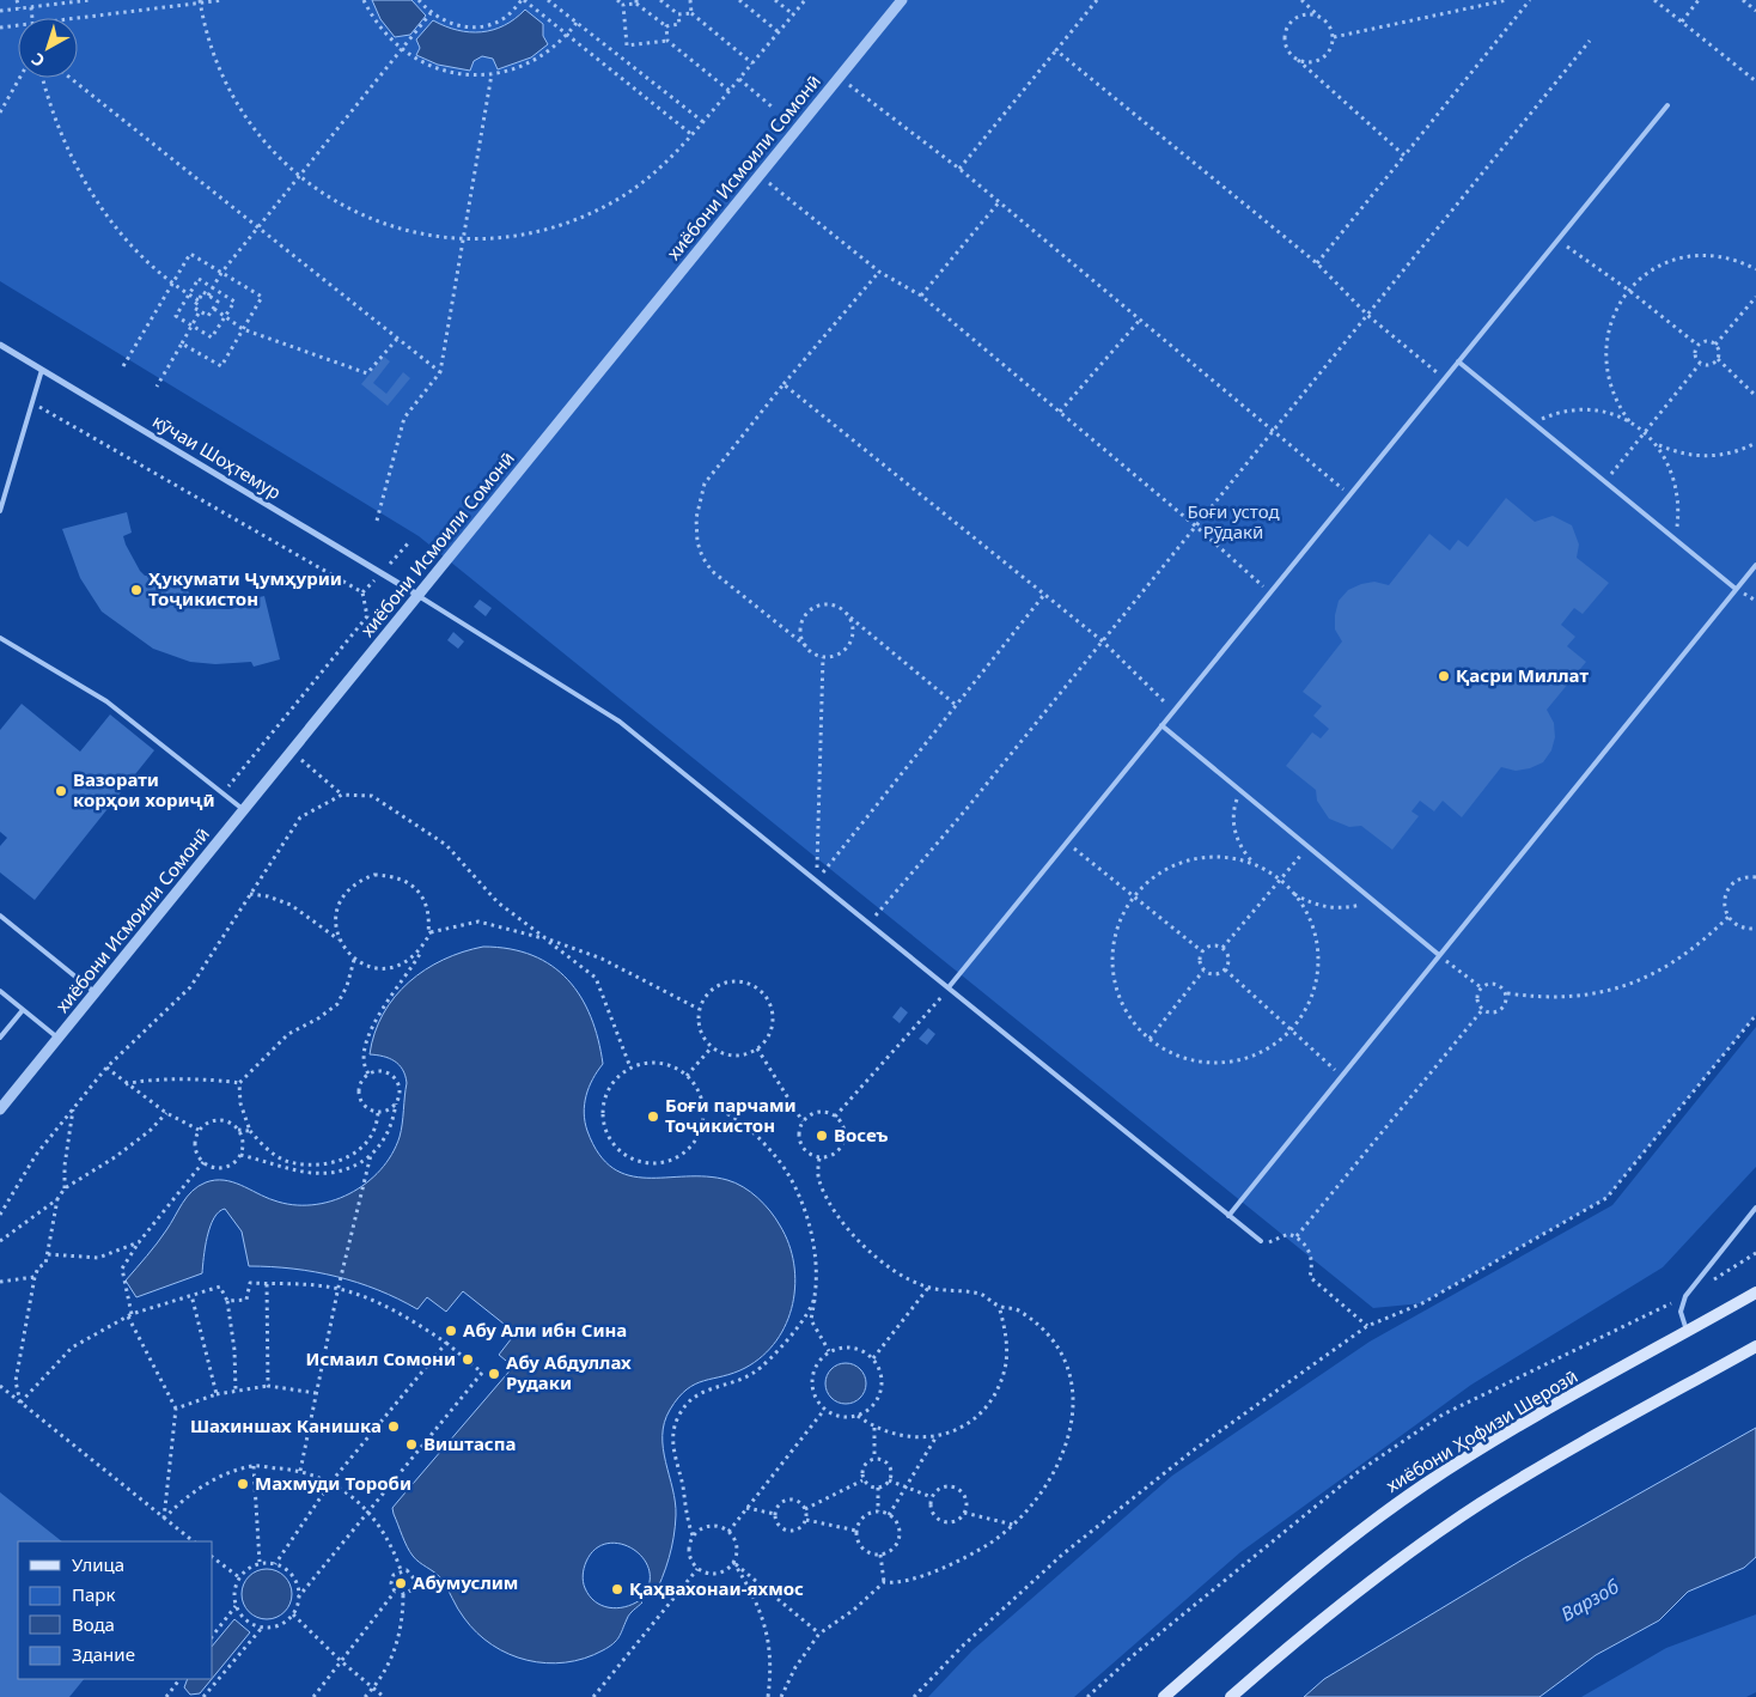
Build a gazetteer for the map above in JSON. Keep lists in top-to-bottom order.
{
  "streets": {
    "main road": ["хиёбони Ҳофизи Шерозӣ"],
    "street": ["хиёбони Исмоили Сомонӣ", "кӯчаи Шоҳтемур"]
  },
  "crossings": [
    ["хиёбони Исмоили Сомонӣ", "кӯчаи Шоҳтемур"]
  ],
  "water": ["Варзоб"],
  "parks": ["Боғи устод Рӯдакӣ"],
  "places": [
    "Ҳукумати Ҷумҳурии Тоҷикистон",
    "Қасри Миллат",
    "Вазорати корҳои хориҷӣ",
    "Боғи парчами Тоҷикистон",
    "Восеъ",
    "Абу Али ибн Сина",
    "Исмаил Сомони",
    "Абу Абдуллах Рудаки",
    "Шахиншах Канишка",
    "Виштаспа",
    "Махмуди Тороби",
    "Абумуслим",
    "Қаҳвахонаи-яхмос"
  ],
  "legend": [
    "Улица",
    "Парк",
    "Вода",
    "Здание"
  ],
  "north": "bottom left"
}
